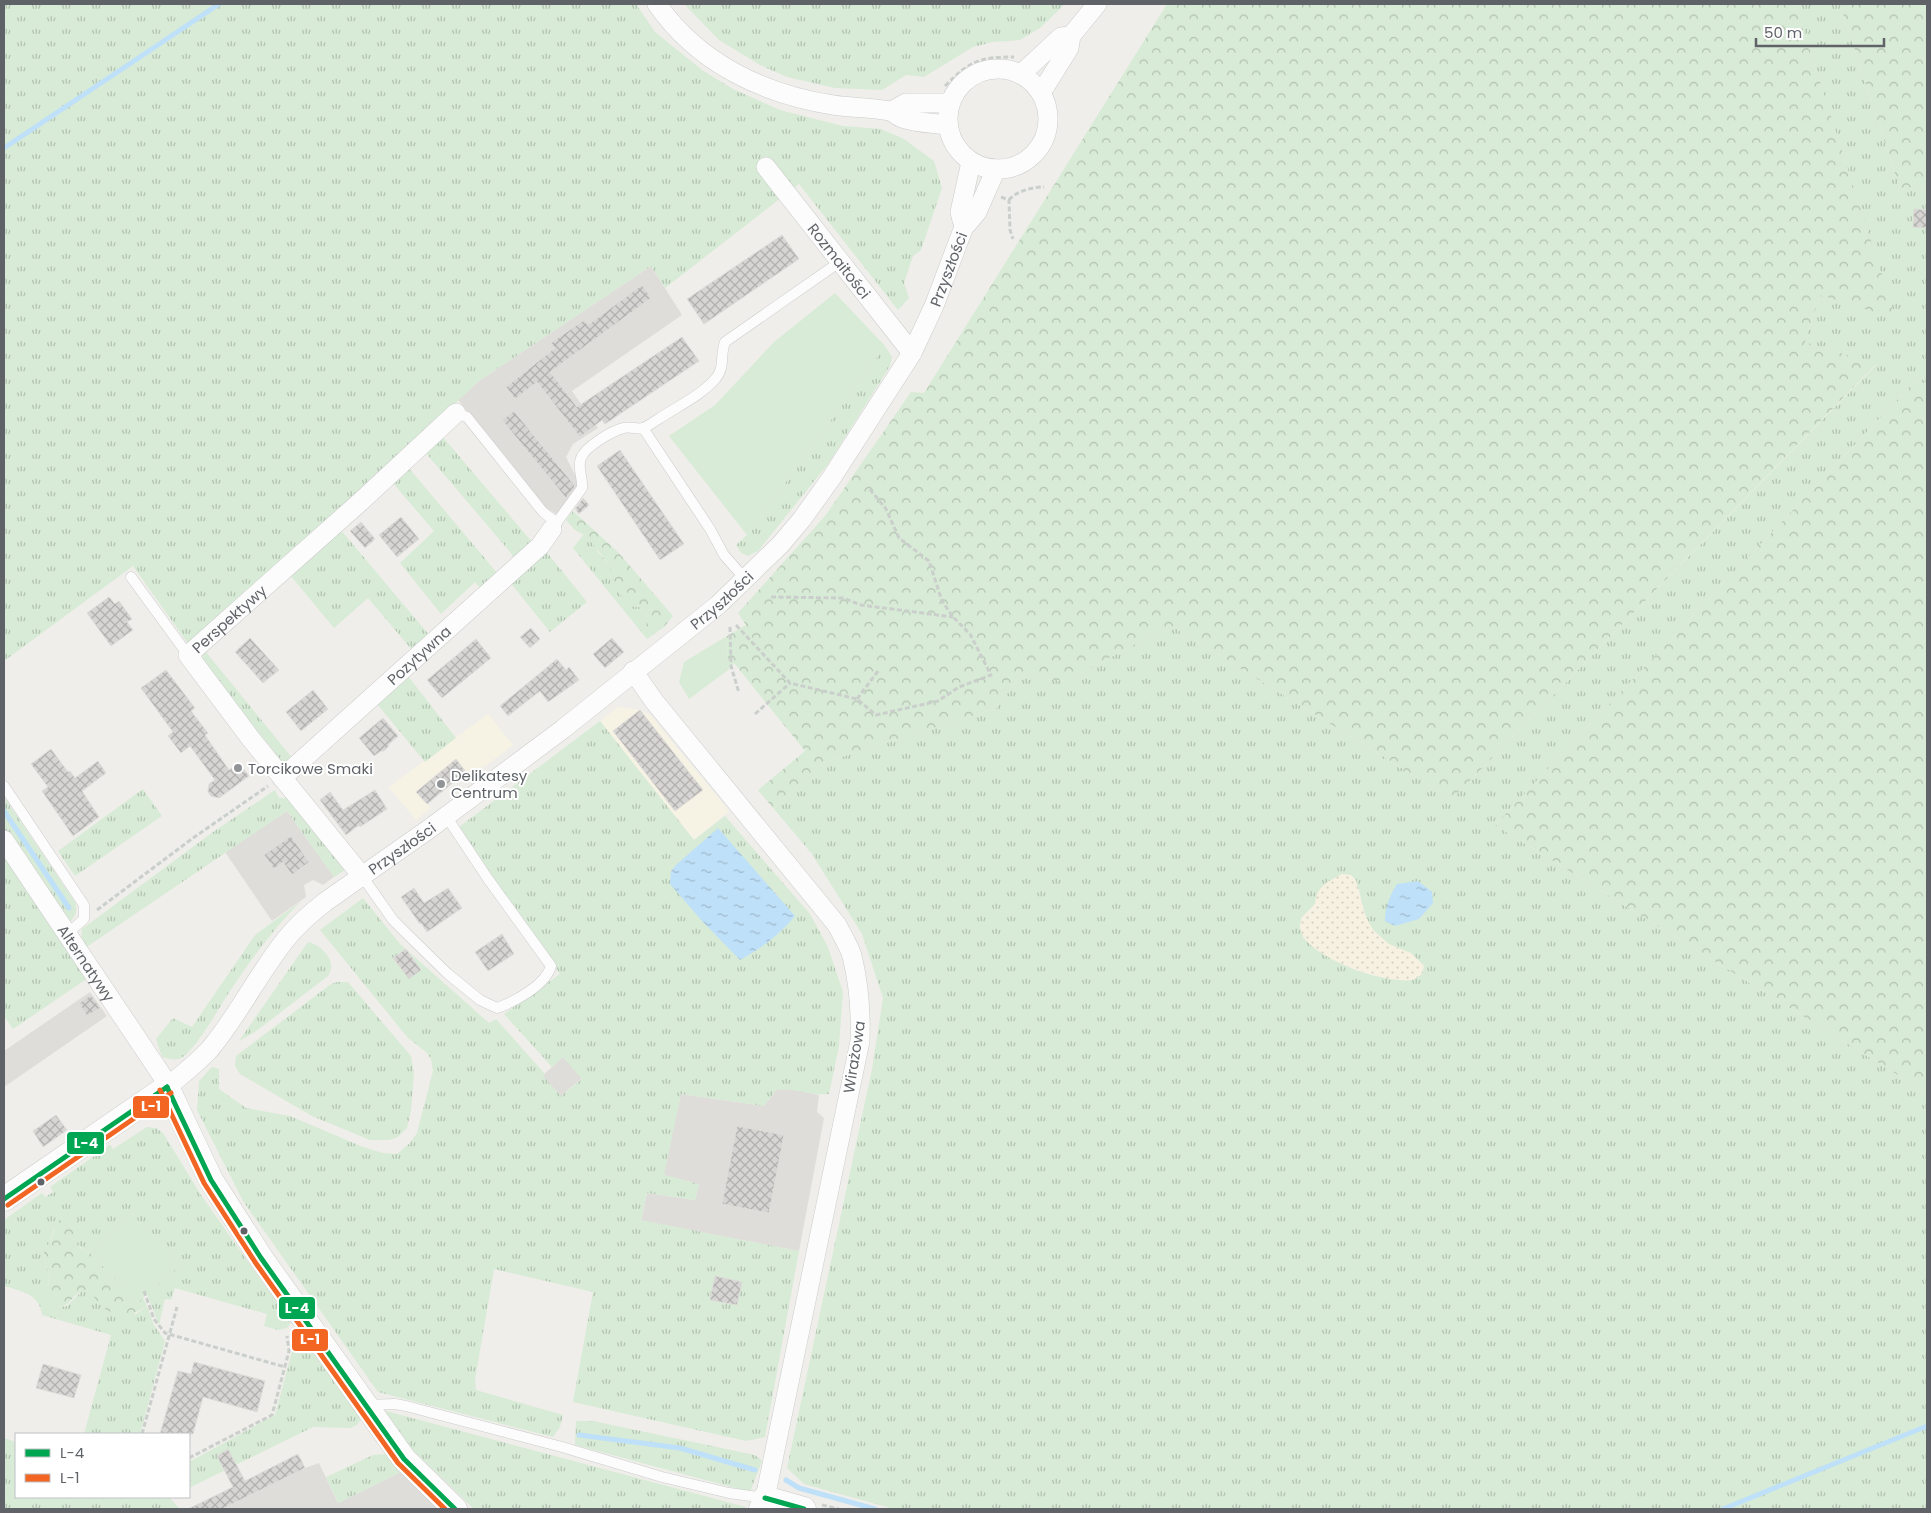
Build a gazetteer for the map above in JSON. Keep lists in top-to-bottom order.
{
  "streets": {
    "street": [
      "Rozmaitości",
      "Przyszłości",
      "Perspektywy",
      "Pozytywna",
      "Alternatywy",
      "Wirażowa"
    ]
  },
  "crossings": [
    ["Rozmaitości", "Przyszłości"],
    ["Przyszłości", "Perspektywy"],
    ["Przyszłości", "Alternatywy"],
    ["Przyszłości", "Wirażowa"],
    ["Perspektywy", "Pozytywna"]
  ],
  "places": ["Torcikowe Smaki", "Delikatesy Centrum"],
  "lines": ["transit line L-4", "transit line L-1"],
  "legend": ["L-4", "L-1"],
  "scale_bar": "50 m"
}
